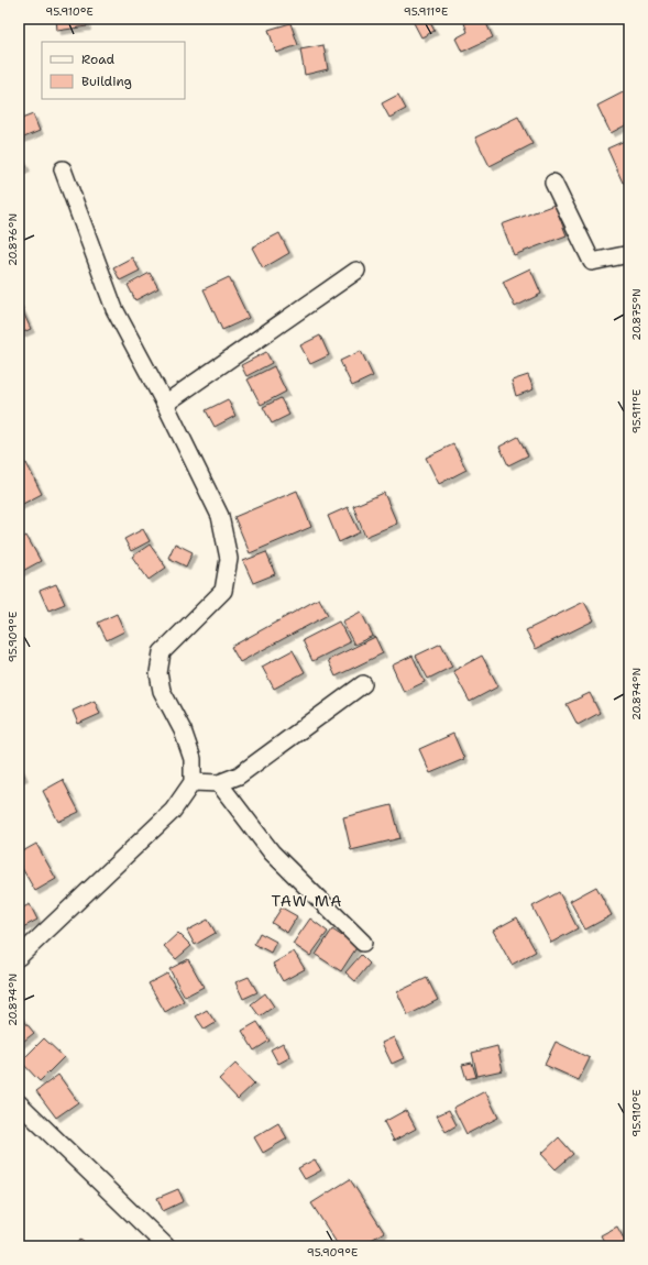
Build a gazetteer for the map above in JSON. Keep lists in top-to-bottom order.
{
  "districts": ["TAW MA"],
  "legend": ["Road", "Building"],
  "coordinates": [
    "95.910°E",
    "95.911°E",
    "20.876°N",
    "20.875°N",
    "95.909°E",
    "20.874°N"
  ]
}
